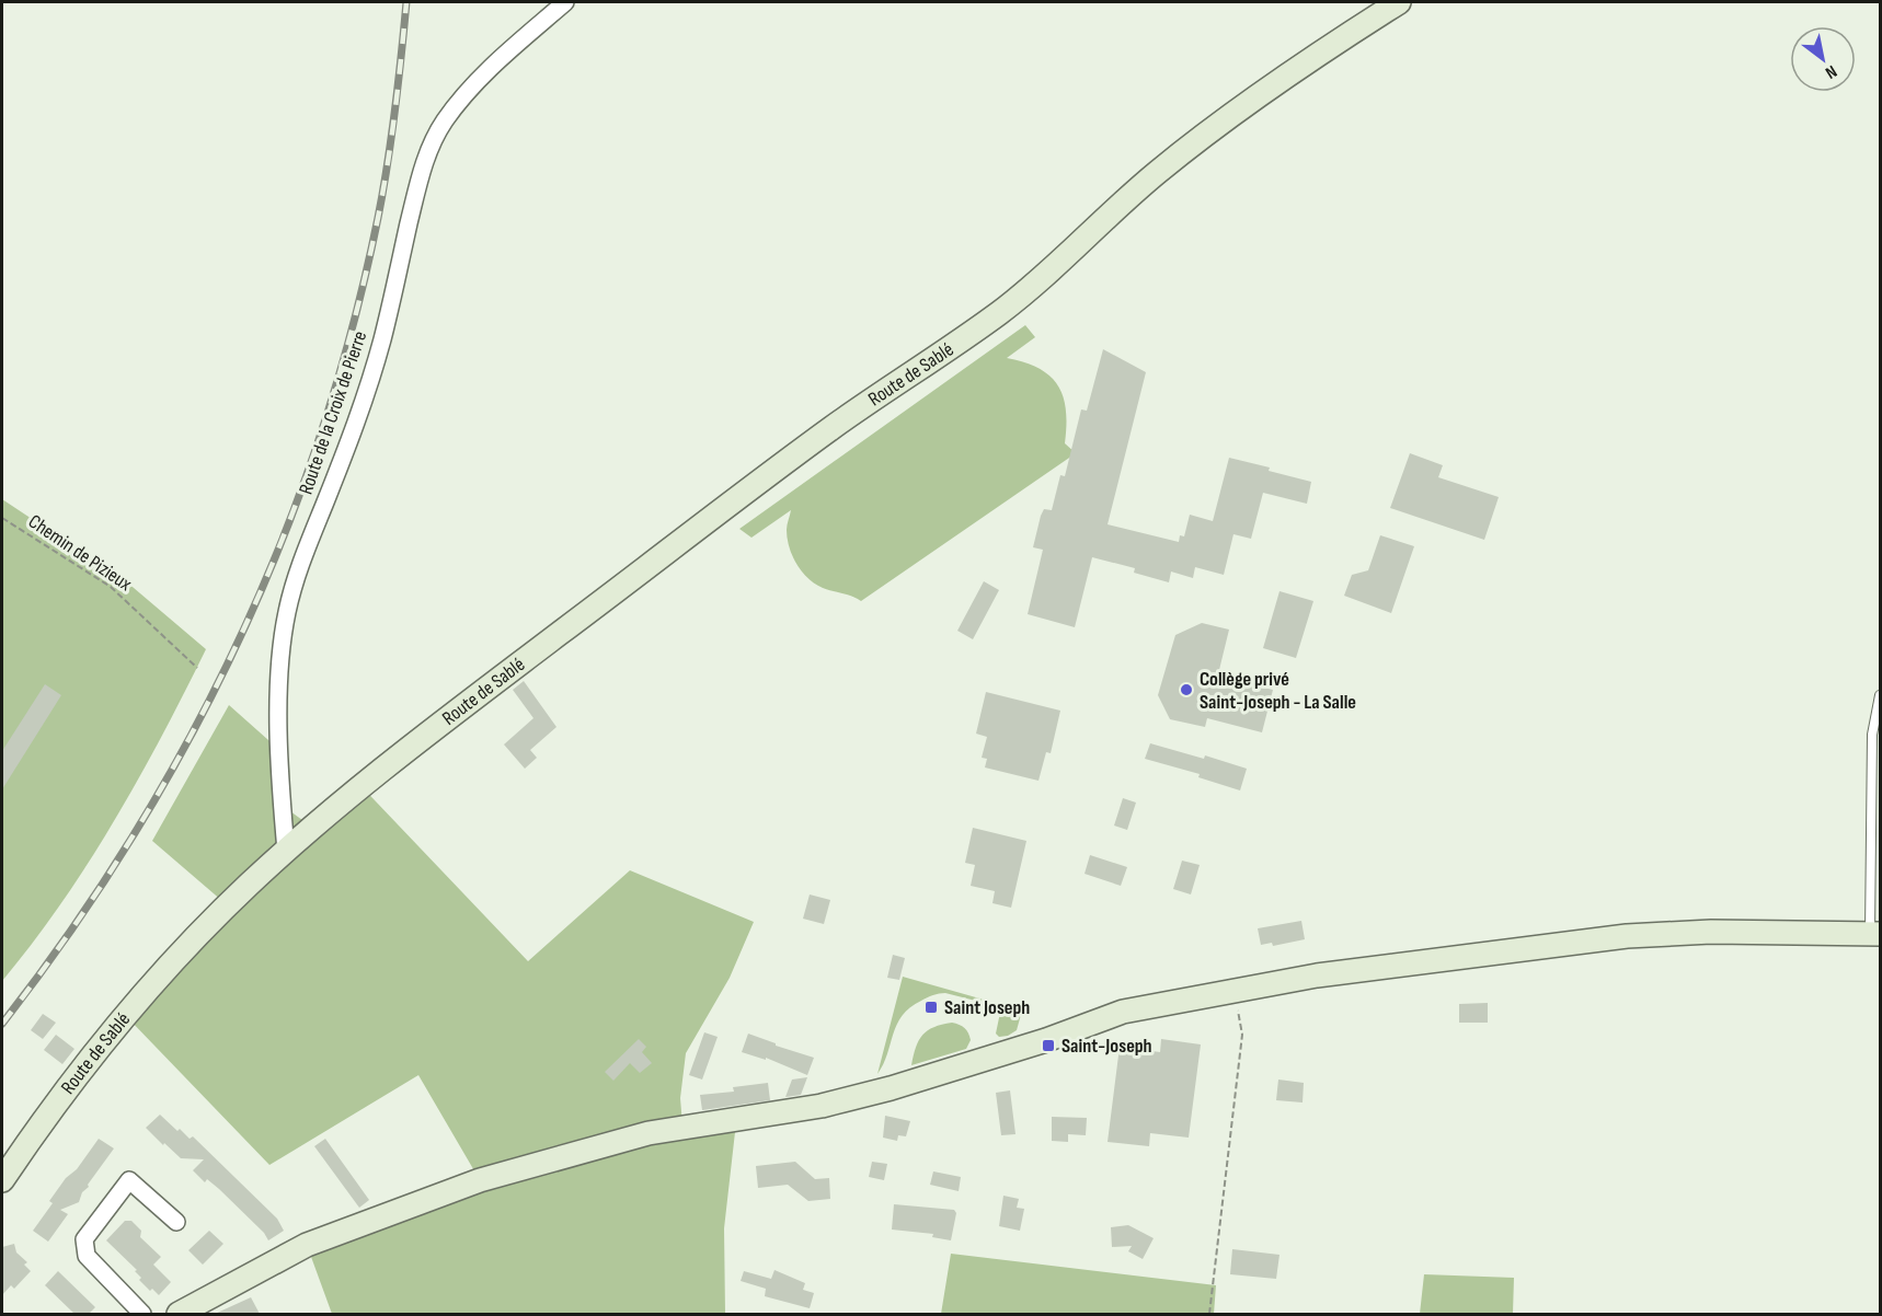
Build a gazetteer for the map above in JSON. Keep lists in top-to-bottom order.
{
  "streets": {
    "main road": ["Route de Sablé"],
    "street": ["Route de la Croix de Pierre"],
    "path": ["Chemin de Pizieux"]
  },
  "crossings": [
    ["Route de Sablé", "Route de la Croix de Pierre"]
  ],
  "places": {
    "other": ["Collège privé Saint-Joseph - La Salle"],
    "transit": ["Saint Joseph", "Saint-Joseph"]
  },
  "north": "bottom right"
}
